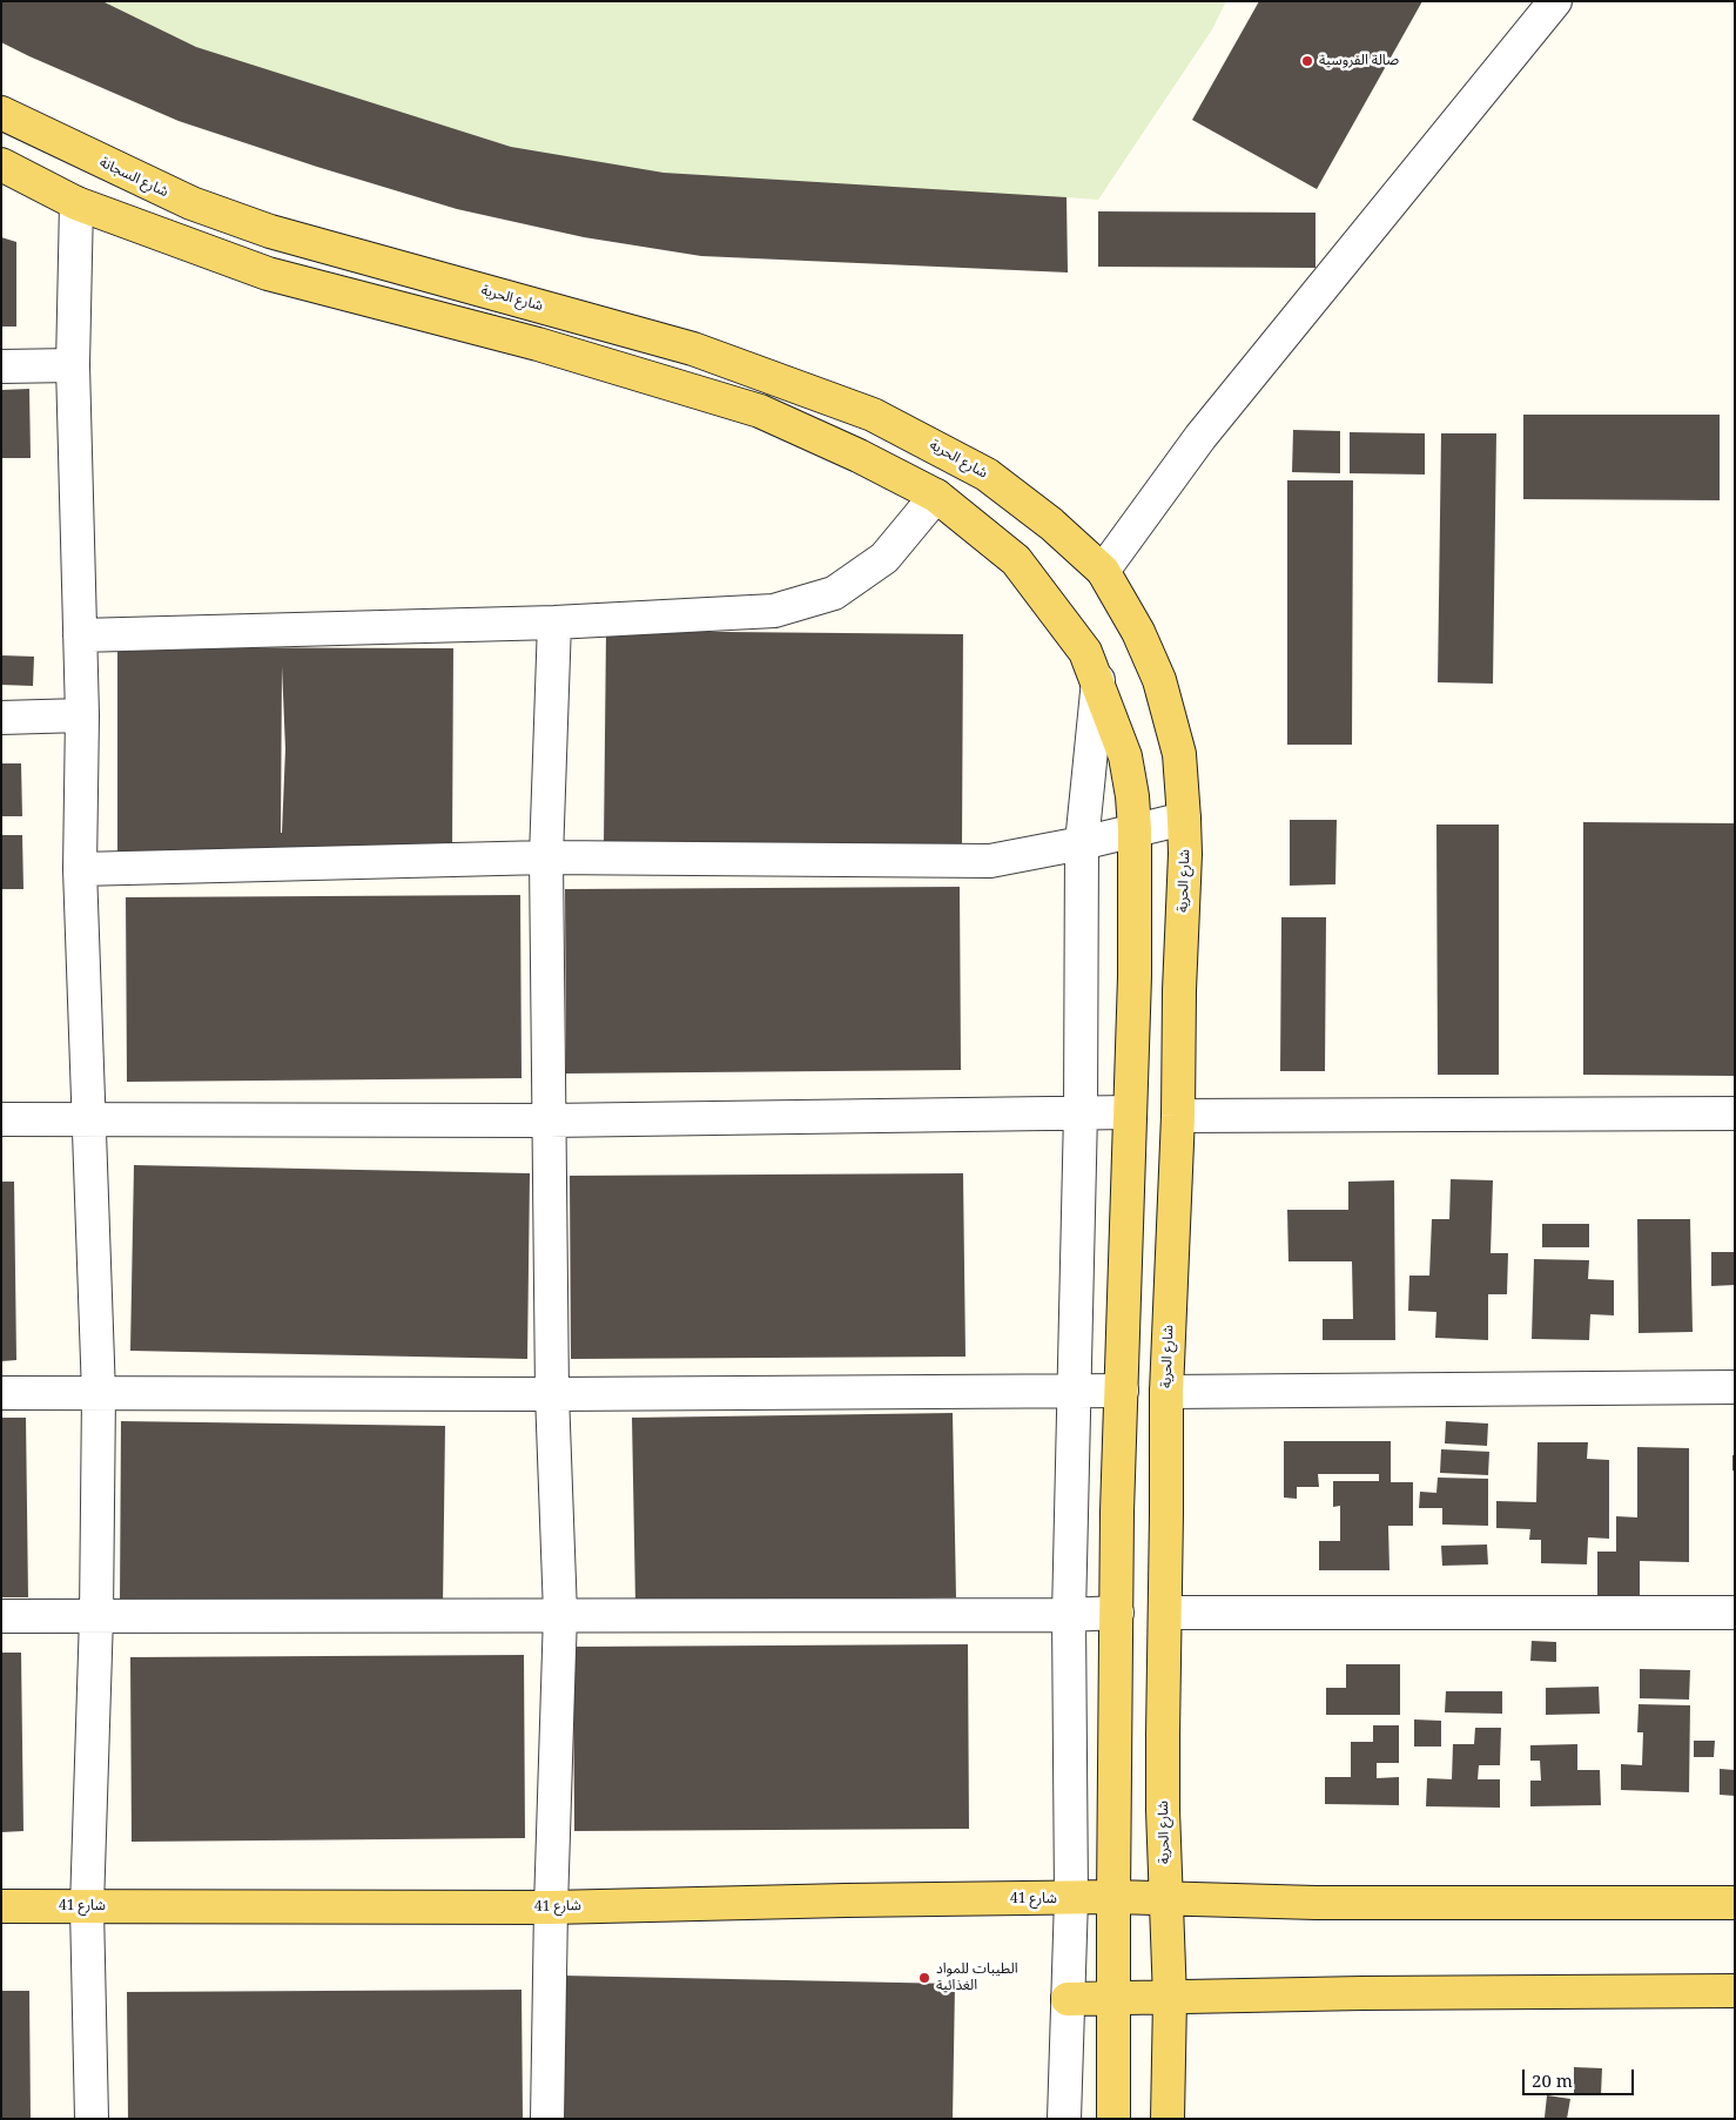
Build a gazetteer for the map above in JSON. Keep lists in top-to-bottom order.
{
  "streets": {
    "main road": ["شارع السجانة", "شارع الحرية", "شارع 41"]
  },
  "crossings": [
    ["شارع السجانة", "شارع الحرية"],
    ["شارع الحرية", "شارع 41"]
  ],
  "places": ["صالة الفروسية", "الطيبات للمواد الغذائية"],
  "scale_bar": "20 m"
}
